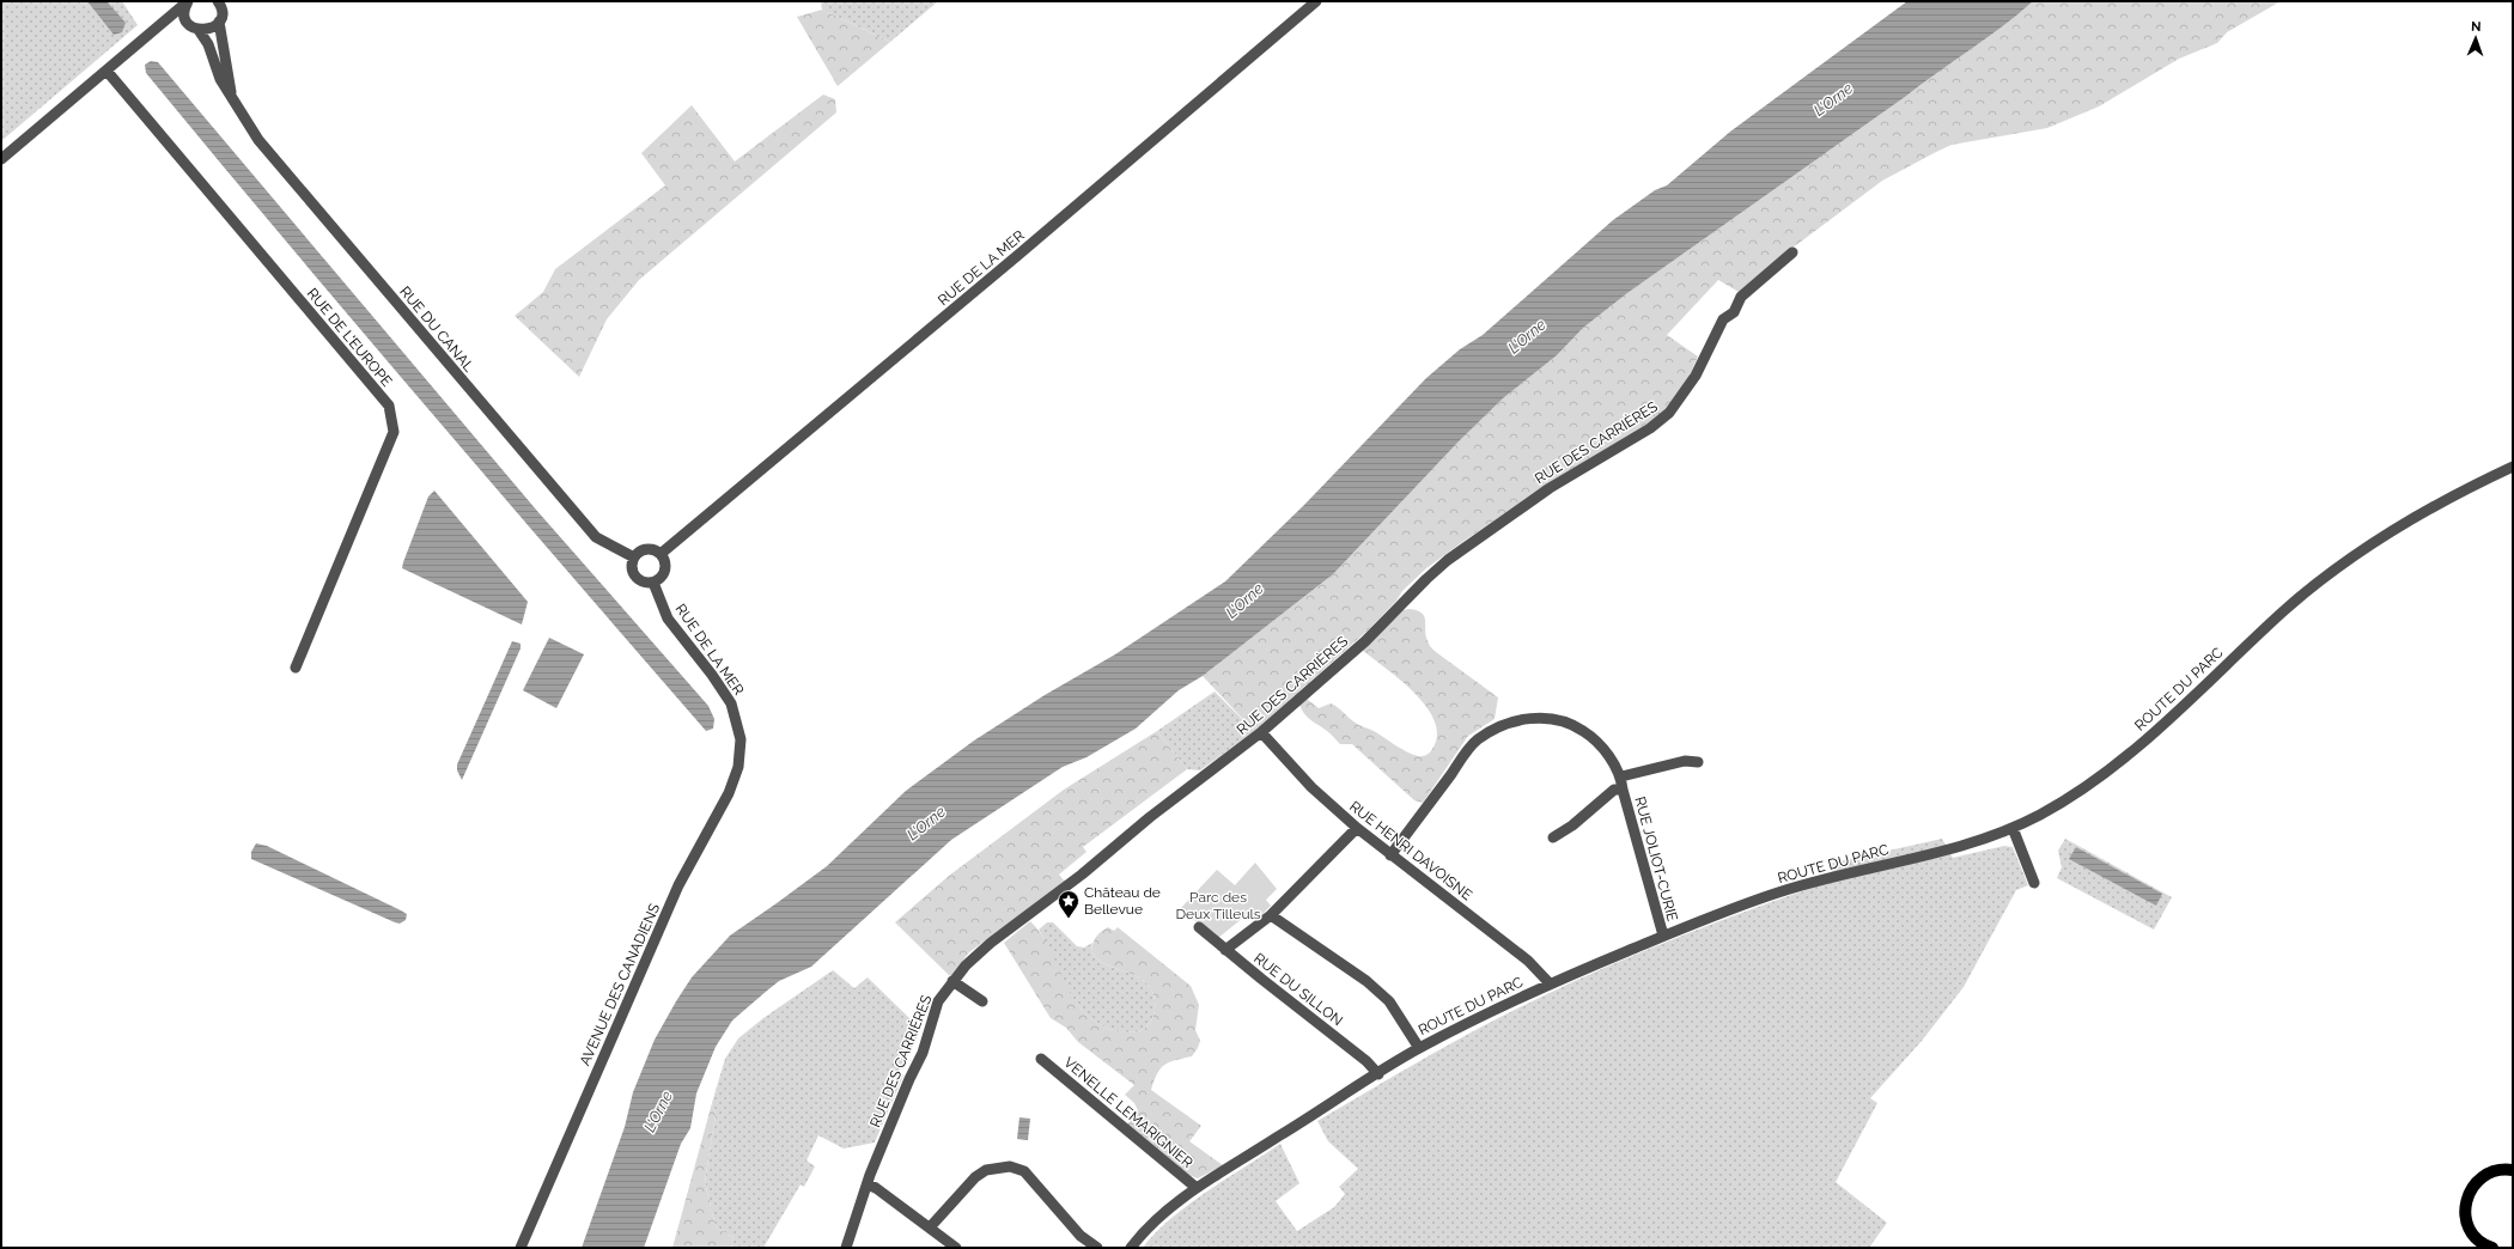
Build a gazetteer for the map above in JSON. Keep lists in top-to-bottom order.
{
  "streets": {
    "street": [
      "RUE DE LA MER",
      "RUE DU CANAL",
      "RUE DE L'EUROPE",
      "RUE DES CARRIÈRES",
      "ROUTE DU PARC",
      "RUE HENRI DAVOISNE",
      "RUE JOLIOT-CURIE",
      "AVENUE DES CANADIENS",
      "RUE DU SILLON",
      "VENELLE LEMARIGNIER"
    ]
  },
  "crossings": [
    ["RUE DE LA MER", "RUE DU CANAL"],
    ["RUE DE LA MER", "AVENUE DES CANADIENS"],
    ["RUE DES CARRIÈRES", "RUE HENRI DAVOISNE"],
    ["ROUTE DU PARC", "RUE HENRI DAVOISNE"],
    ["ROUTE DU PARC", "RUE JOLIOT-CURIE"],
    ["ROUTE DU PARC", "RUE DU SILLON"],
    ["ROUTE DU PARC", "VENELLE LEMARIGNIER"]
  ],
  "water": ["L'Orne"],
  "parks": ["Parc des Deux Tilleuls"],
  "places": {
    "place": ["Château de Bellevue"]
  },
  "north": "top"
}
